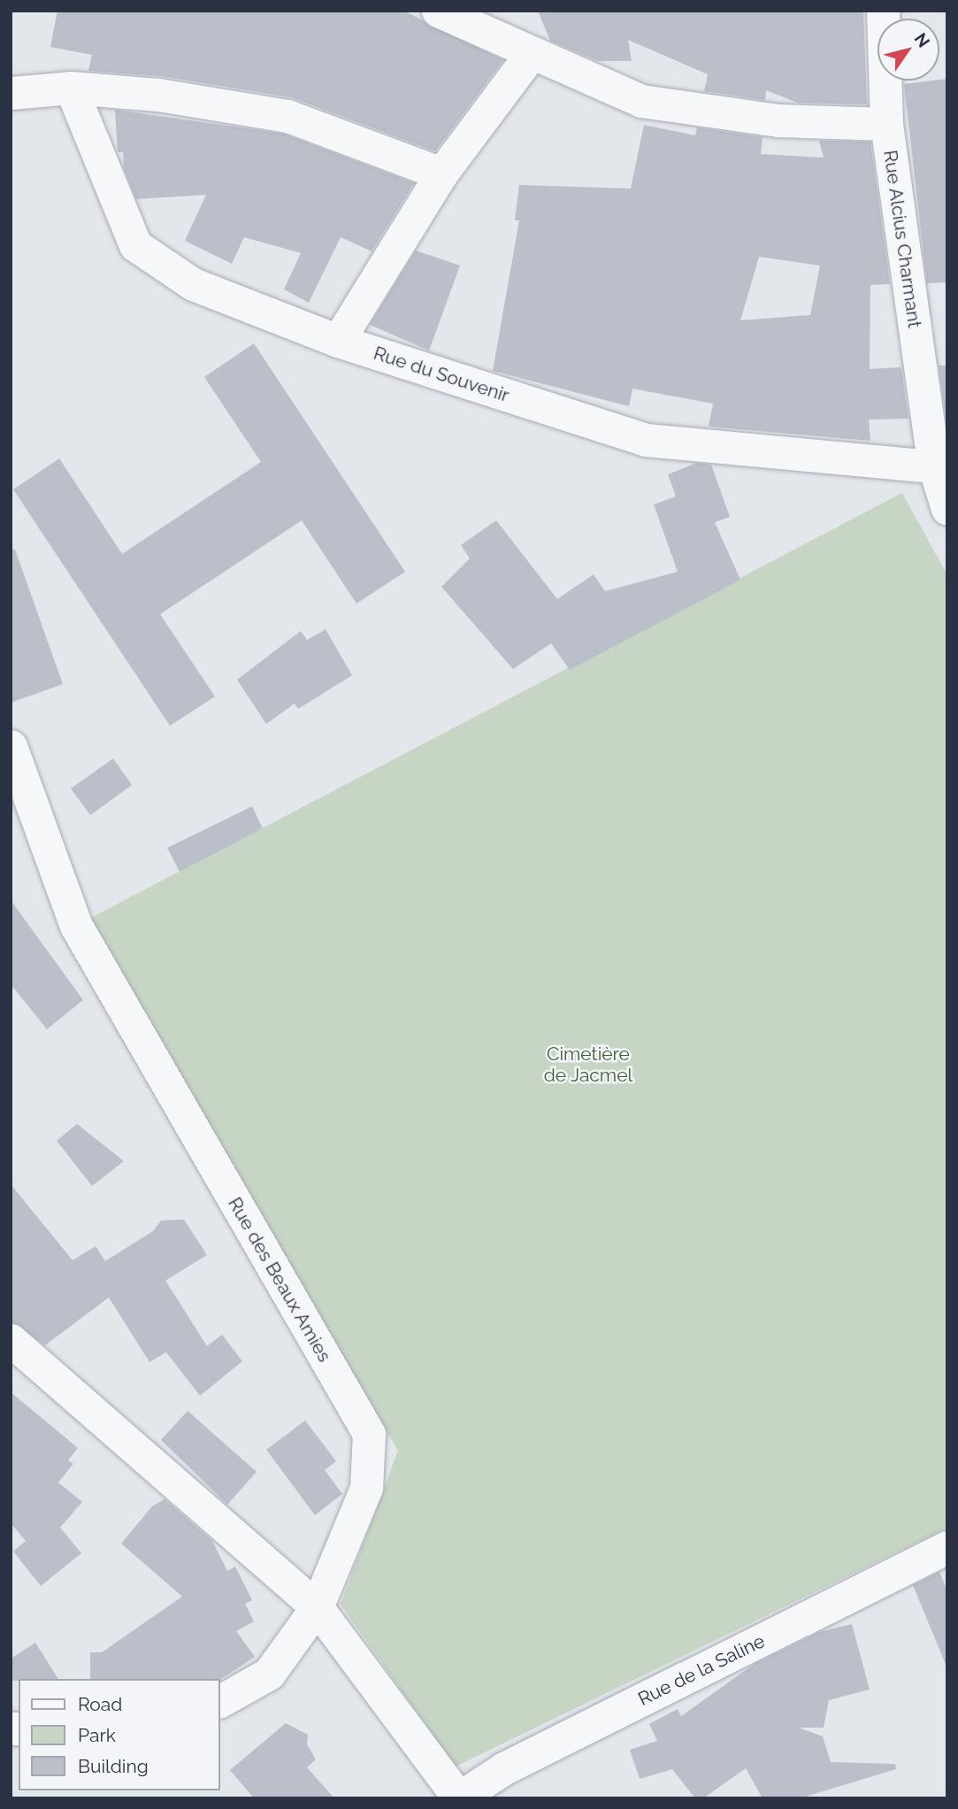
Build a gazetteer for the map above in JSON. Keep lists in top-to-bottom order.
{
  "streets": {
    "street": [
      "Rue Alcius Charmant",
      "Rue du Souvenir",
      "Rue des Beaux Amies",
      "Rue de la Saline"
    ]
  },
  "crossings": [
    ["Rue Alcius Charmant", "Rue du Souvenir"]
  ],
  "parks": ["Cimetière de Jacmel"],
  "legend": ["Road", "Park", "Building"],
  "north": "top right"
}
